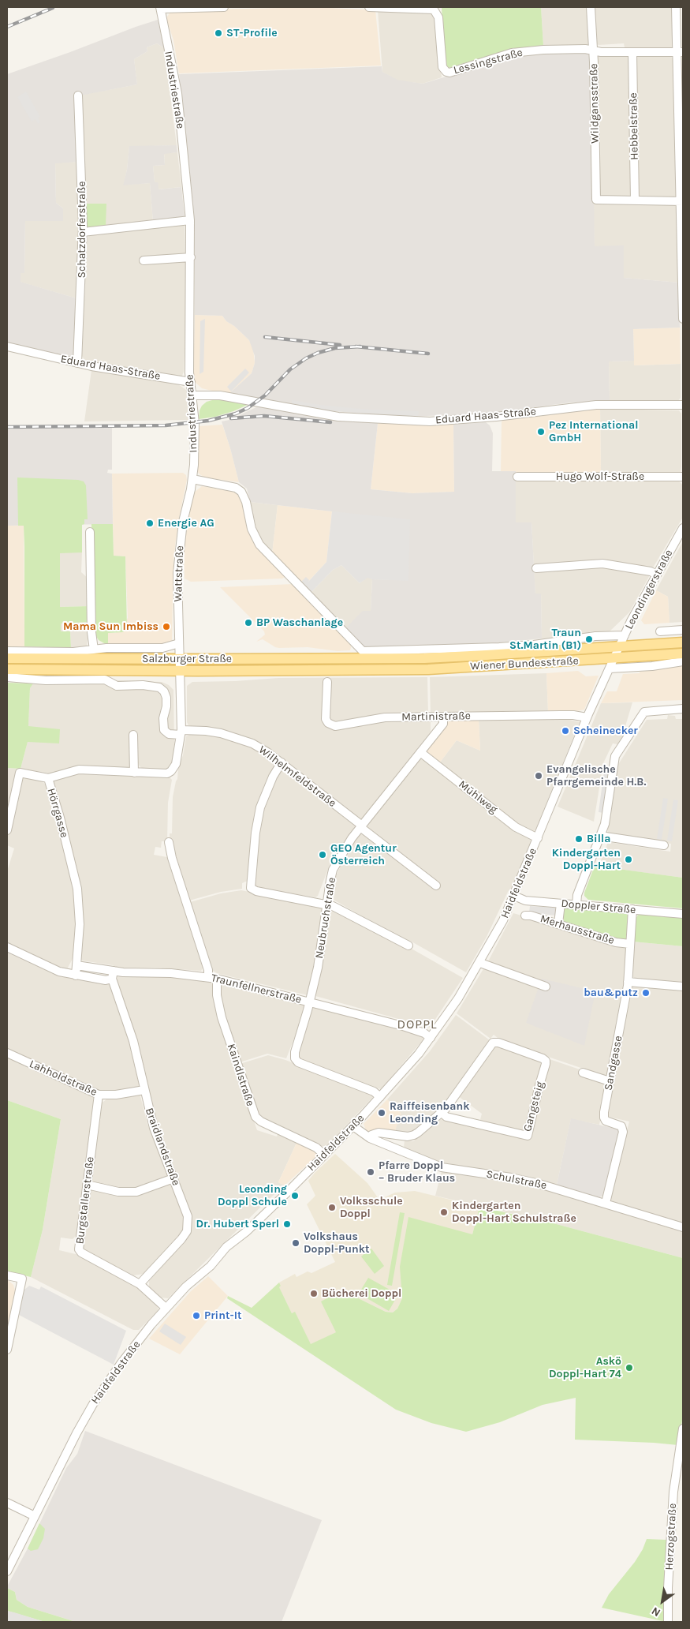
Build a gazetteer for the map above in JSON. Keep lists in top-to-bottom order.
{
  "streets": {
    "main road": ["Salzburger Straße", "Wiener Bundesstraße"],
    "street": [
      "Lessingstraße",
      "Industriestraße",
      "Wildgansstraße",
      "Hebbelstraße",
      "Schatzdorferstraße",
      "Eduard Haas-Straße",
      "Hugo Wolf-Straße",
      "Wattstraße",
      "Leondingerstraße",
      "Martinistraße",
      "Wilhelmfeldstraße",
      "Mühlweg",
      "Hörrgasse",
      "Haidfeldstraße",
      "Doppler Straße",
      "Neubruchstraße",
      "Merhausstraße",
      "Traunfellnerstraße",
      "Sandgasse",
      "Kaindlstraße",
      "Lahholdstraße",
      "Gangsteig",
      "Braidlandstraße",
      "Schulstraße",
      "Burgstallerstraße",
      "Herzogstraße"
    ]
  },
  "crossings": [
    ["Lessingstraße", "Wildgansstraße"],
    ["Lessingstraße", "Hebbelstraße"],
    ["Industriestraße", "Eduard Haas-Straße"],
    ["Industriestraße", "Wattstraße"],
    ["Wildgansstraße", "Hebbelstraße"],
    ["Schatzdorferstraße", "Eduard Haas-Straße"],
    ["Wattstraße", "Salzburger Straße"],
    ["Leondingerstraße", "Wiener Bundesstraße"],
    ["Leondingerstraße", "Haidfeldstraße"],
    ["Salzburger Straße", "Wiener Bundesstraße"],
    ["Wiener Bundesstraße", "Haidfeldstraße"],
    ["Martinistraße", "Haidfeldstraße"],
    ["Martinistraße", "Neubruchstraße"],
    ["Wilhelmfeldstraße", "Hörrgasse"],
    ["Wilhelmfeldstraße", "Neubruchstraße"],
    ["Mühlweg", "Haidfeldstraße"],
    ["Mühlweg", "Neubruchstraße"],
    ["Hörrgasse", "Traunfellnerstraße"],
    ["Haidfeldstraße", "Doppler Straße"],
    ["Haidfeldstraße", "Neubruchstraße"],
    ["Haidfeldstraße", "Traunfellnerstraße"],
    ["Haidfeldstraße", "Kaindlstraße"],
    ["Haidfeldstraße", "Schulstraße"],
    ["Haidfeldstraße", "Burgstallerstraße"],
    ["Doppler Straße", "Sandgasse"],
    ["Neubruchstraße", "Traunfellnerstraße"],
    ["Merhausstraße", "Sandgasse"],
    ["Traunfellnerstraße", "Kaindlstraße"],
    ["Traunfellnerstraße", "Braidlandstraße"],
    ["Sandgasse", "Schulstraße"],
    ["Lahholdstraße", "Braidlandstraße"],
    ["Lahholdstraße", "Burgstallerstraße"],
    ["Braidlandstraße", "Burgstallerstraße"]
  ],
  "districts": ["DOPPL"],
  "places": [
    "ST-Profile",
    "Pez International GmbH",
    "Energie AG",
    "BP Waschanlage",
    "Mama Sun Imbiss",
    "Traun St.Martin (B1)",
    "Scheinecker",
    "Evangelische Pfarrgemeinde H.B.",
    "Billa",
    "GEO Agentur Österreich",
    "Kindergarten Doppl-Hart",
    "bau&putz",
    "Raiffeisenbank Leonding",
    "Pfarre Doppl – Bruder Klaus",
    "Leonding Doppl Schule",
    "Volksschule Doppl",
    "Kindergarten Doppl-Hart Schulstraße",
    "Dr. Hubert Sperl",
    "Volkshaus Doppl-Punkt",
    "Bücherei Doppl",
    "Print-It",
    "Askö Doppl-Hart 74"
  ],
  "north": "bottom left"
}
